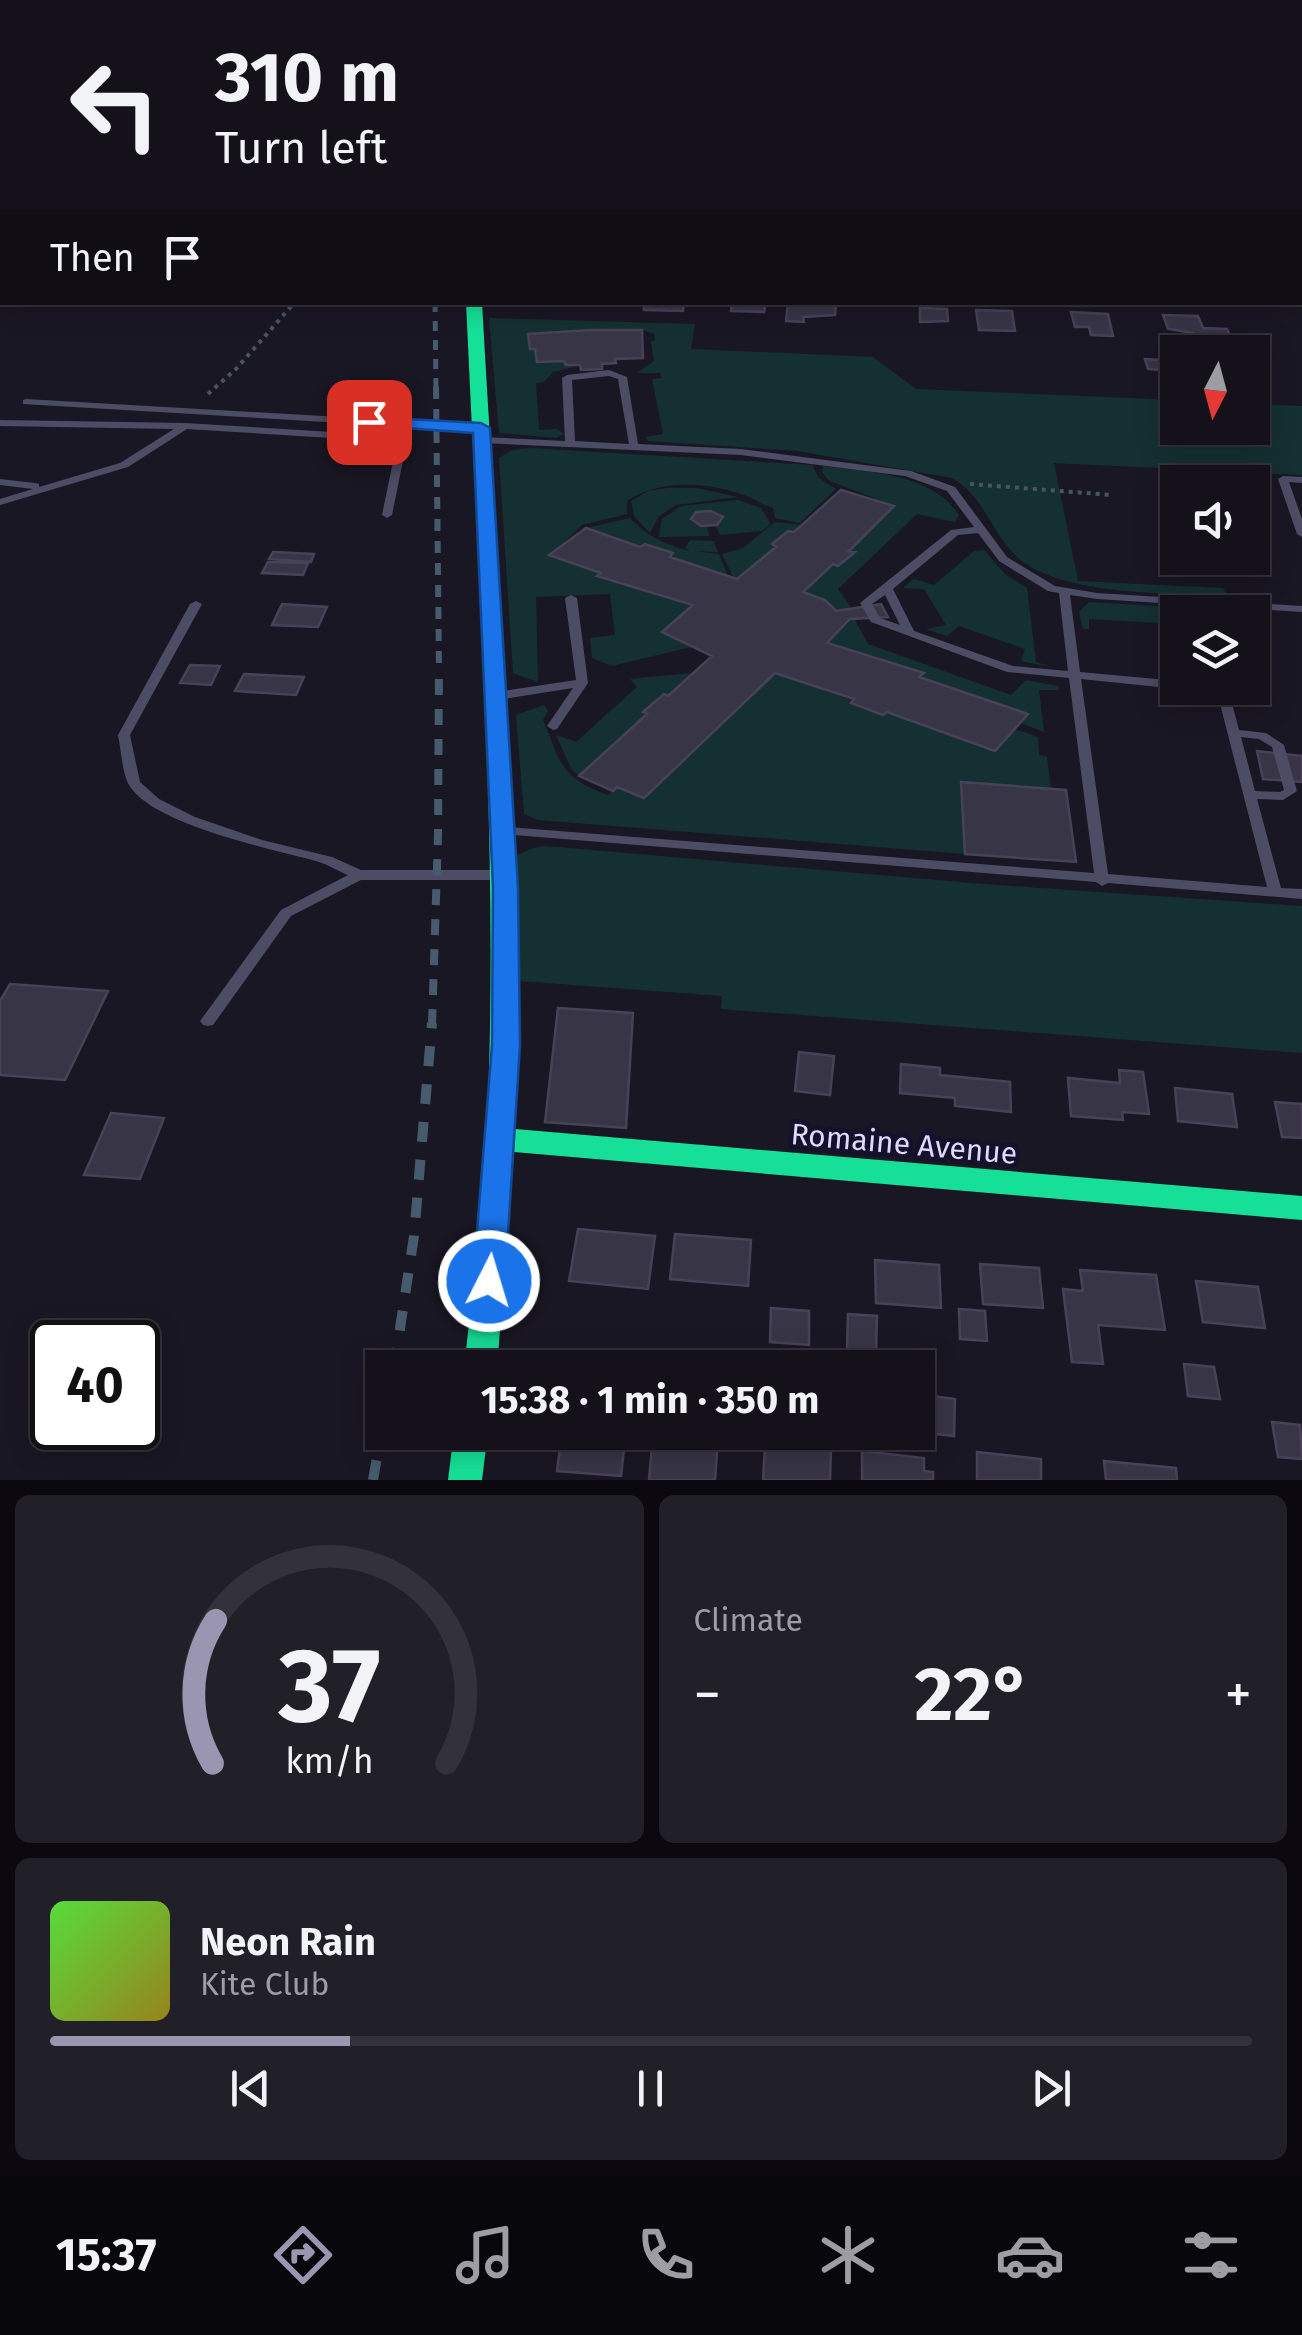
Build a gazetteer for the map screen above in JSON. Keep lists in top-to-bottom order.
{
  "streets": {
    "street": ["Romaine Avenue"]
  },
  "north": "bottom",
  "page": {
    "turn": ["310 m", "Turn left"],
    "then": "Then",
    "limit": "40",
    "trip": "15:38 · 1 min · 350 m",
    "tile": "Climate",
    "heat": ["−", "22°", "+"],
    "song": ["Neon Rain", "Kite Club"],
    "tabs": "15:37",
    "gauge": ["37", "km/h"]
  }
}
